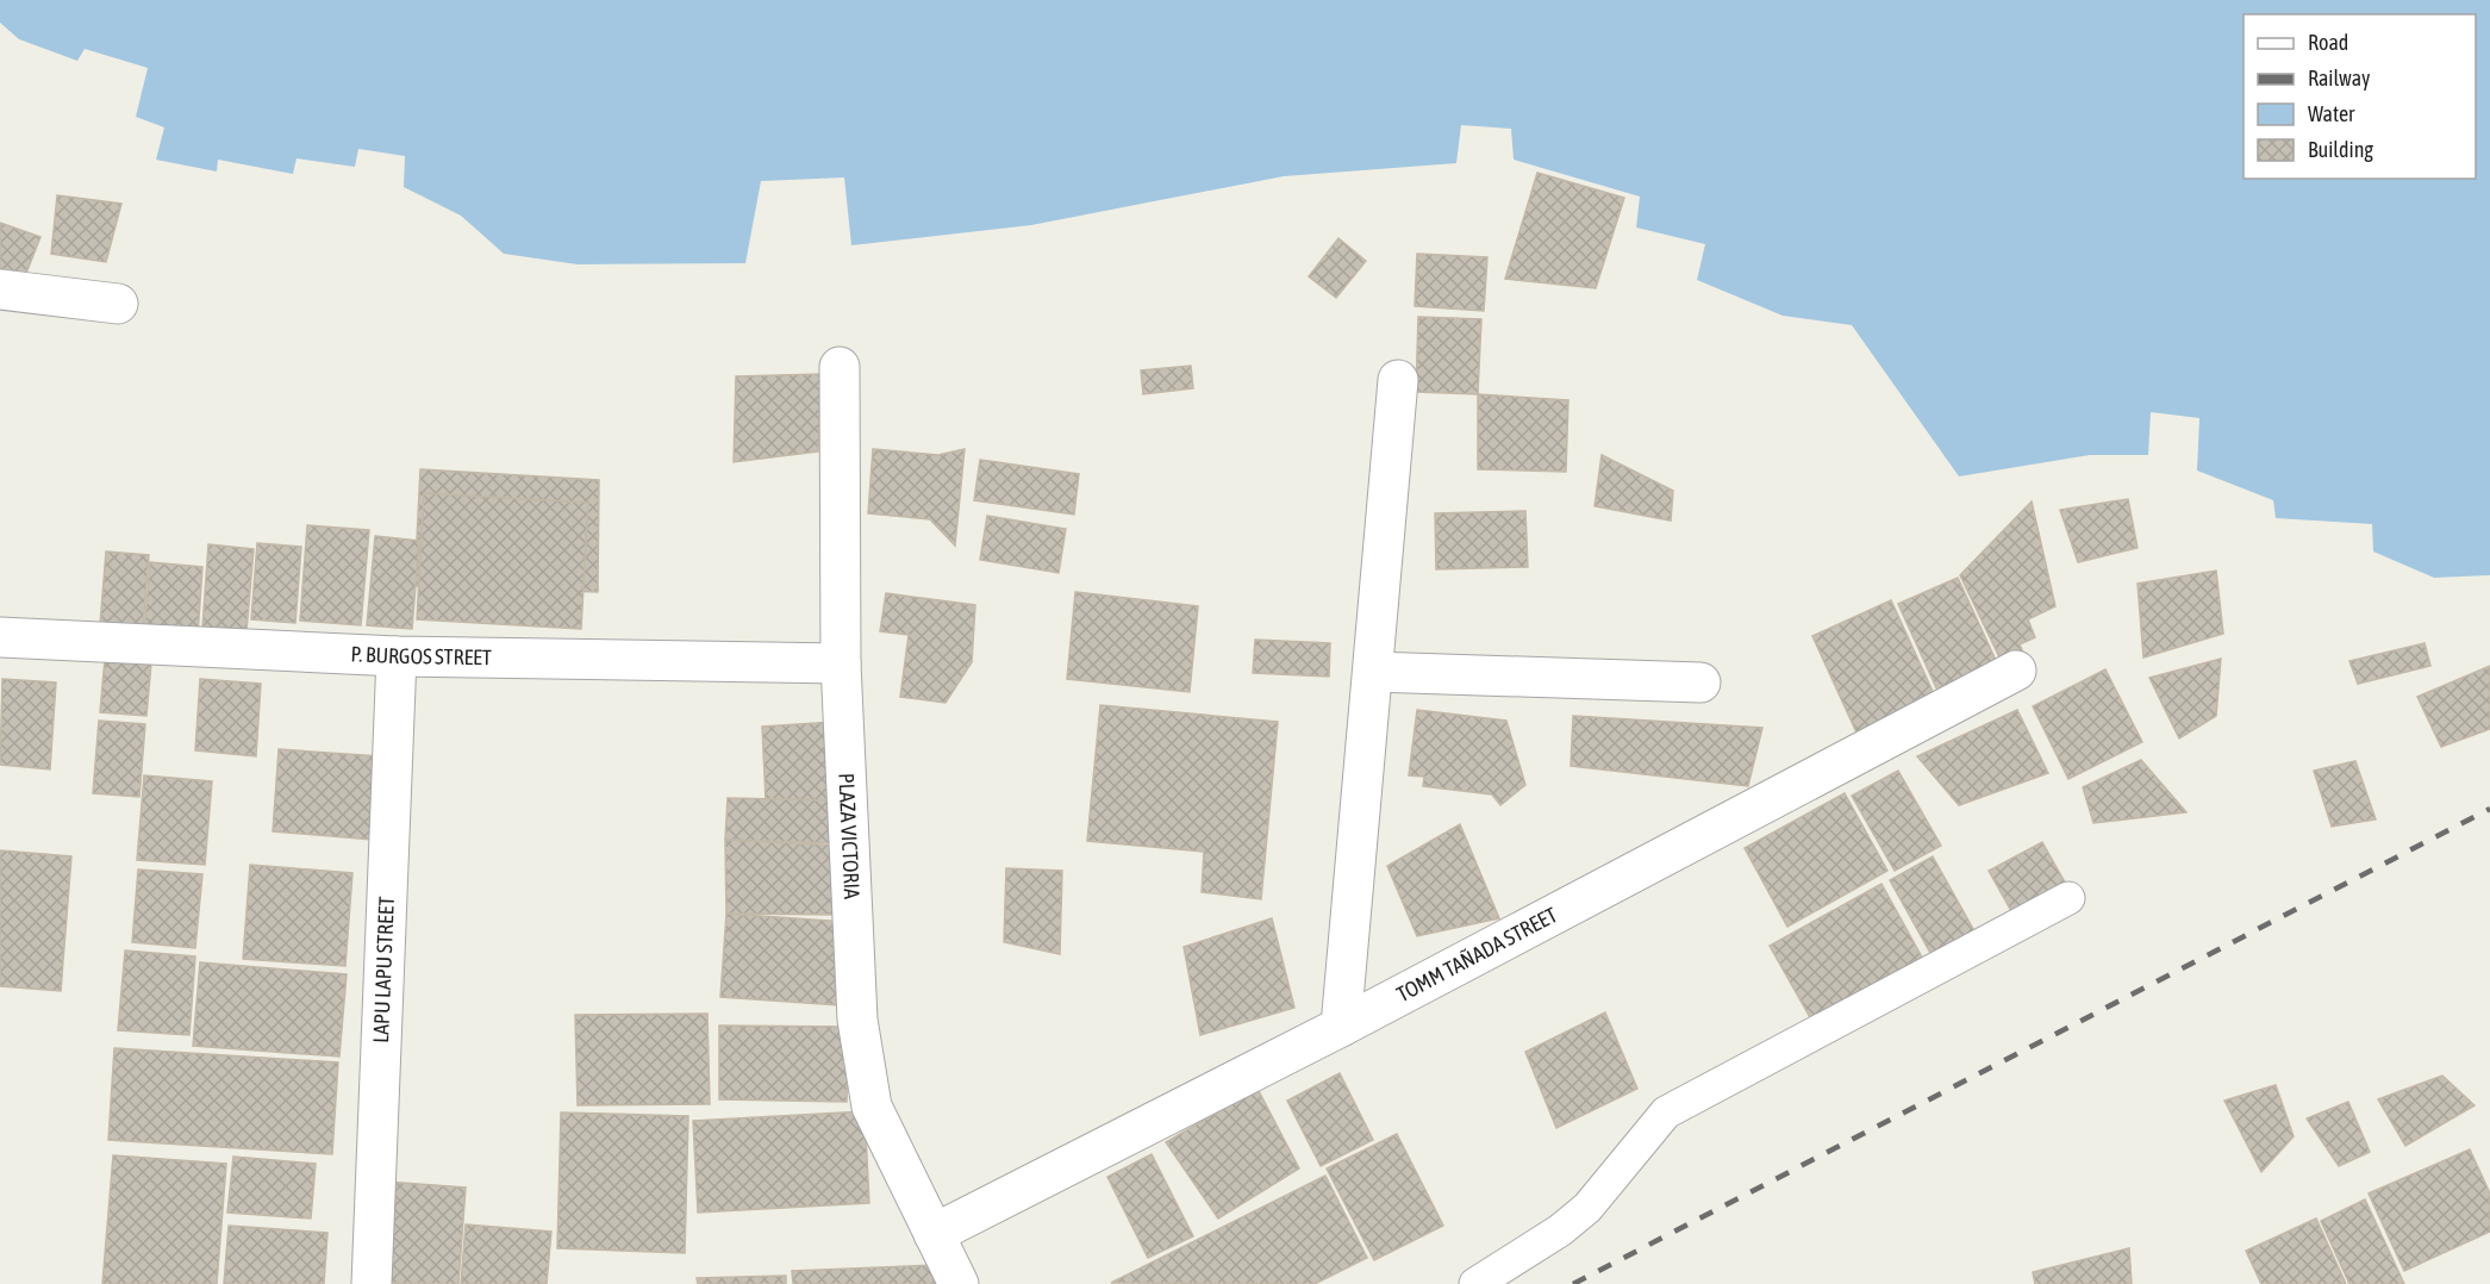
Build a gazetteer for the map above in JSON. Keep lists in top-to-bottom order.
{
  "streets": {
    "street": [
      "P. BURGOS STREET",
      "PLAZA VICTORIA",
      "TOMM TAÑADA STREET",
      "LAPU LAPU STREET"
    ]
  },
  "crossings": [
    ["P. BURGOS STREET", "PLAZA VICTORIA"],
    ["P. BURGOS STREET", "LAPU LAPU STREET"],
    ["PLAZA VICTORIA", "TOMM TAÑADA STREET"]
  ],
  "legend": [
    "Road",
    "Railway",
    "Water",
    "Building"
  ]
}
